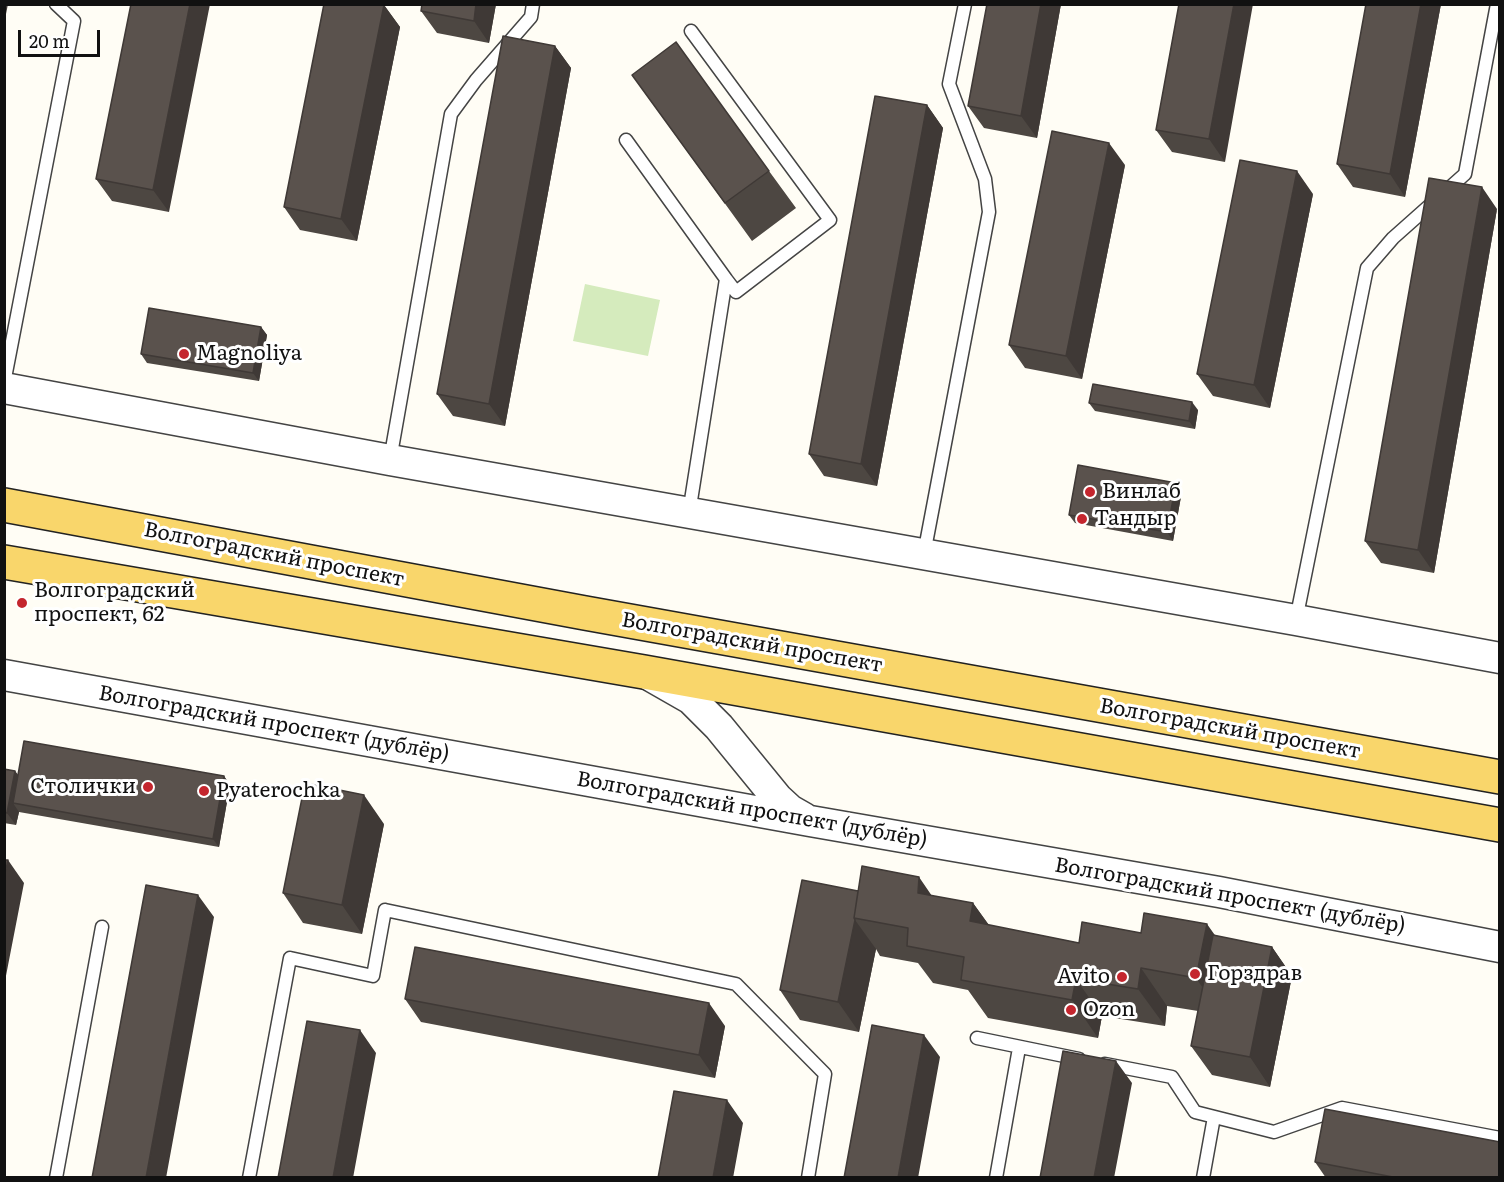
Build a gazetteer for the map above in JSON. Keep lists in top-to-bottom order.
{
  "streets": {
    "main road": ["Волгоградский проспект"],
    "street": ["Волгоградский проспект (дублёр)"]
  },
  "places": [
    "Magnoliya",
    "Винлаб",
    "Тандыр",
    "Волгоградский проспект, 62",
    "Столички",
    "Pyaterochka",
    "Горздрав",
    "Avito",
    "Ozon"
  ],
  "scale_bar": "20 m"
}
